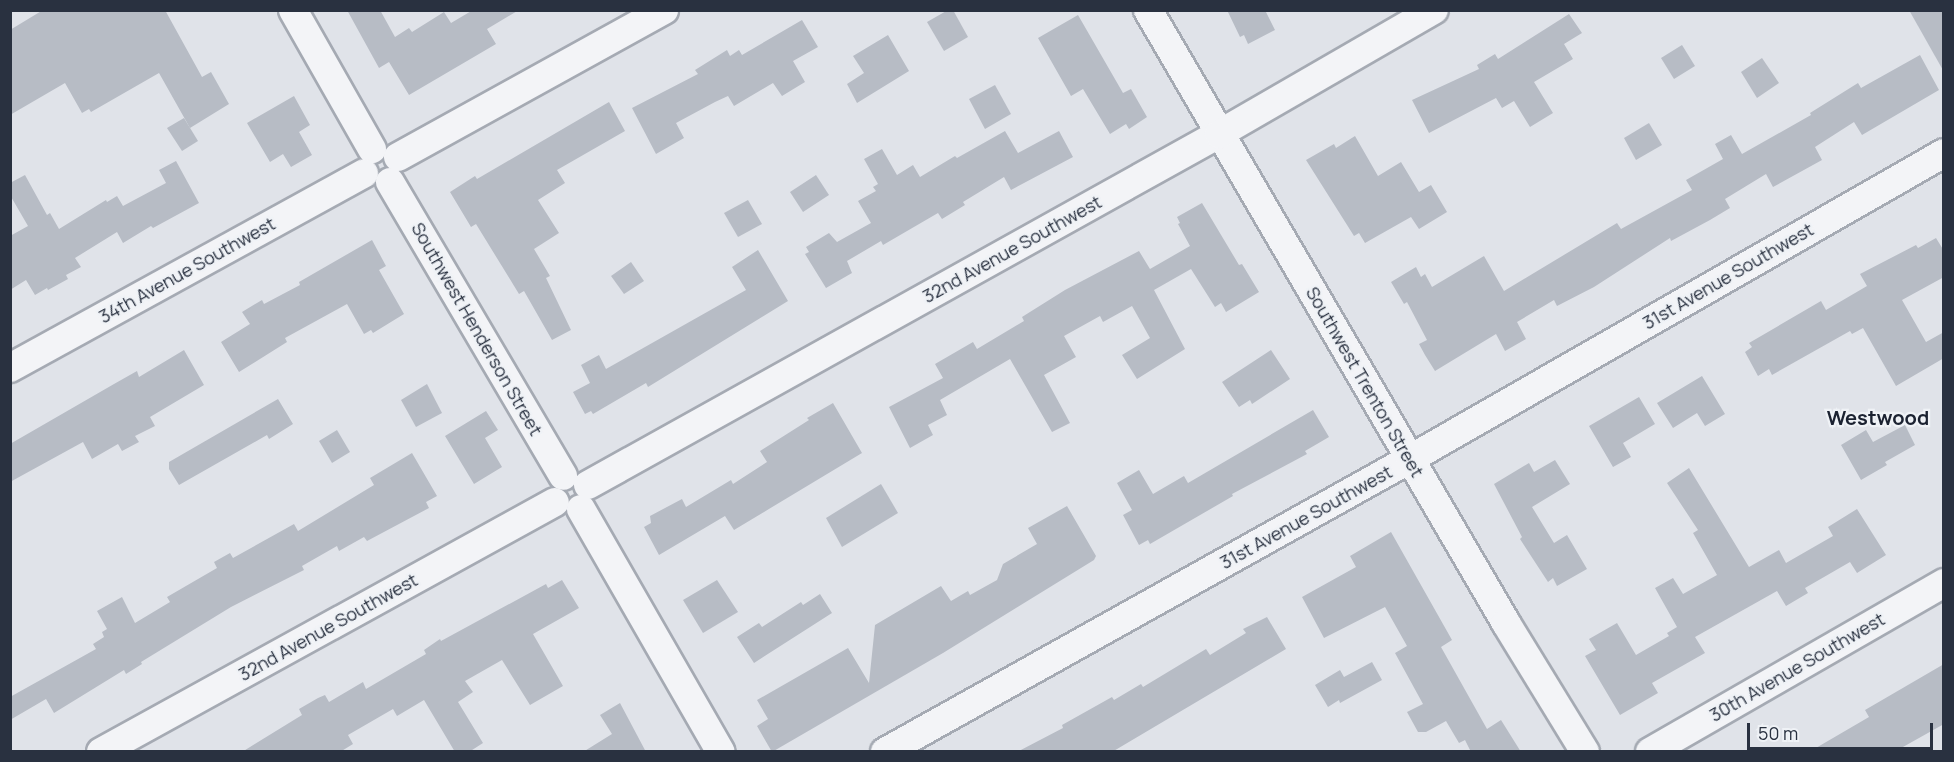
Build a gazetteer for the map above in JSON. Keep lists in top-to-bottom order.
{
  "streets": {
    "street": [
      "32nd Avenue Southwest",
      "34th Avenue Southwest",
      "31st Avenue Southwest",
      "Southwest Henderson Street",
      "Southwest Trenton Street",
      "30th Avenue Southwest"
    ]
  },
  "crossings": [
    ["32nd Avenue Southwest", "Southwest Henderson Street"],
    ["32nd Avenue Southwest", "Southwest Trenton Street"],
    ["34th Avenue Southwest", "Southwest Henderson Street"],
    ["31st Avenue Southwest", "Southwest Trenton Street"]
  ],
  "districts": ["Westwood"],
  "scale_bar": "50 m"
}
